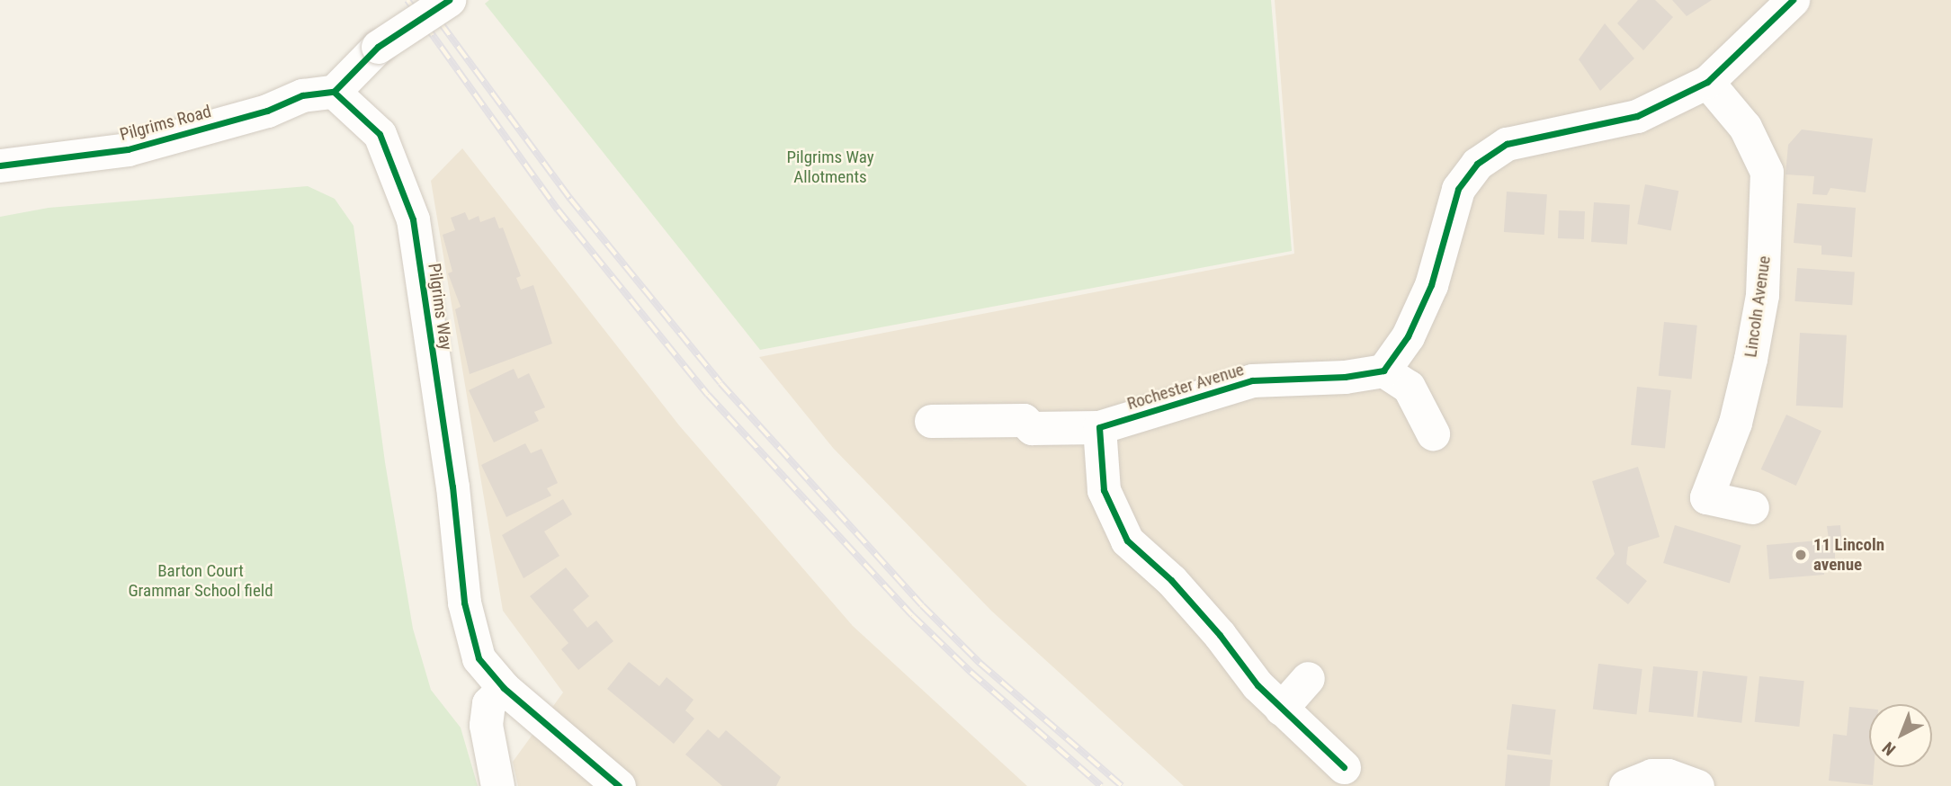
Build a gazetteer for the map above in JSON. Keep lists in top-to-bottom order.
{
  "streets": {
    "street": [
      "Pilgrims Road",
      "Pilgrims Way",
      "Lincoln Avenue",
      "Rochester Avenue"
    ]
  },
  "crossings": [
    ["Pilgrims Road", "Pilgrims Way"]
  ],
  "parks": ["Pilgrims Way Allotments", "Barton Court Grammar School field"],
  "places": ["11 Lincoln avenue"],
  "north": "bottom left"
}
